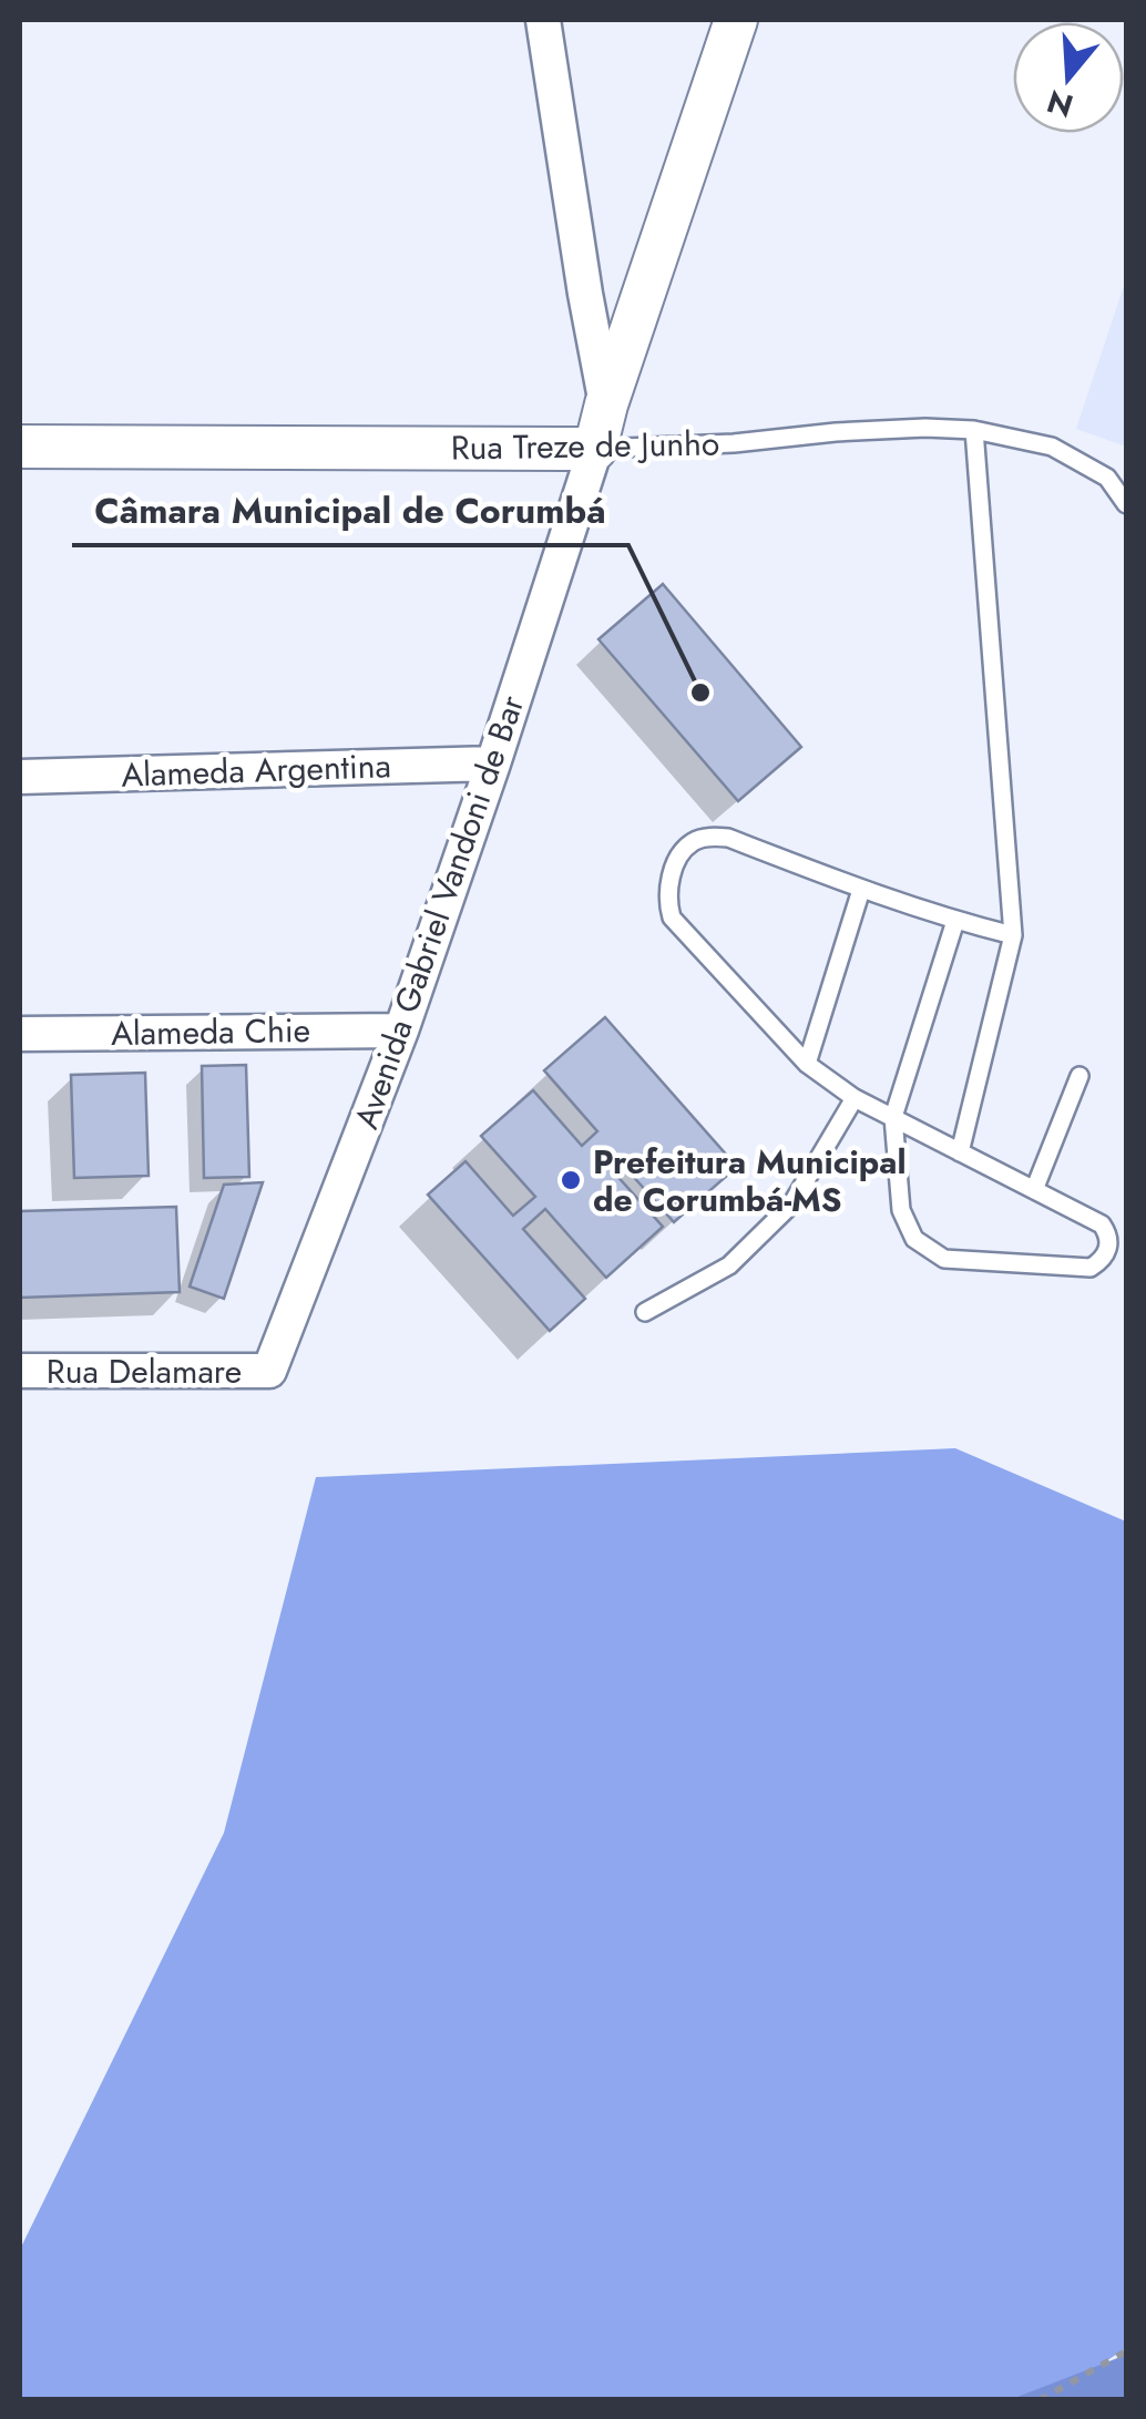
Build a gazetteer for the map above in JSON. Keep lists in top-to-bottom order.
{
  "streets": {
    "street": [
      "Rua Treze de Junho",
      "Alameda Argentina",
      "Avenida Gabriel Vandoni de Bar",
      "Alameda Chie",
      "Rua Delamare"
    ]
  },
  "crossings": [
    ["Rua Treze de Junho", "Avenida Gabriel Vandoni de Bar"],
    ["Alameda Argentina", "Avenida Gabriel Vandoni de Bar"],
    ["Avenida Gabriel Vandoni de Bar", "Alameda Chie"],
    ["Avenida Gabriel Vandoni de Bar", "Rua Delamare"]
  ],
  "places": ["Câmara Municipal de Corumbá", "Prefeitura Municipal de Corumbá-MS"],
  "north": "bottom"
}
